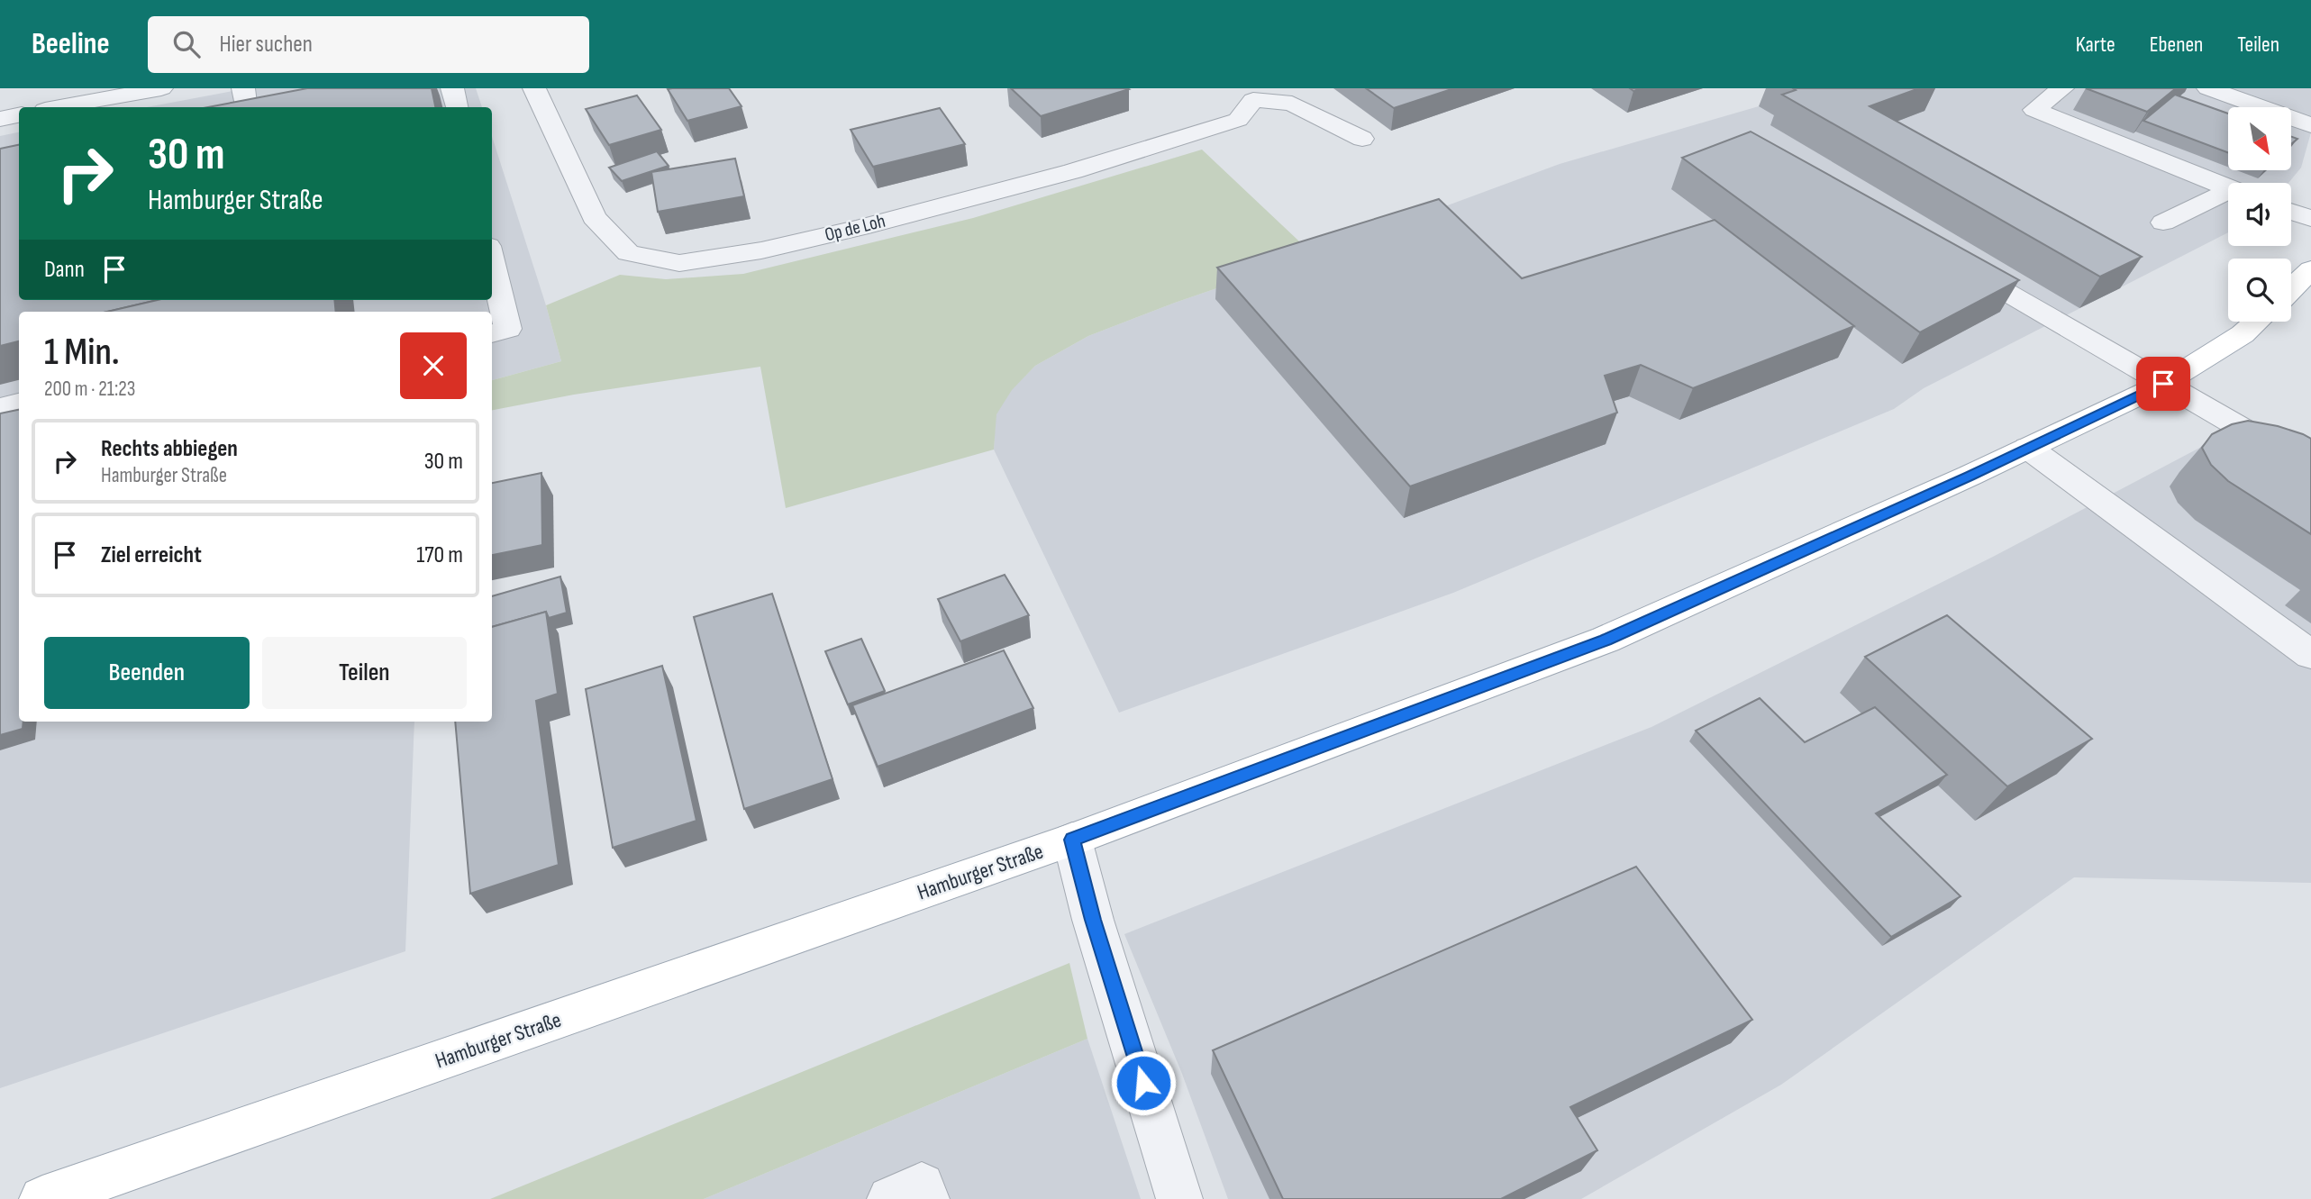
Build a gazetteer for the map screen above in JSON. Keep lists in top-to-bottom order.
{
  "streets": {
    "main road": ["Hamburger Straße"],
    "street": ["Op de Loh"]
  },
  "north": "bottom right",
  "page": {
    "header": "Beeline",
    "search": "Hier suchen",
    "nav": ["Karte", "Ebenen", "Teilen"],
    "turn": ["30 m", "Hamburger Straße"],
    "then": "Dann",
    "heading": ["1 Min.", "200 m · 21:23"],
    "list": [
      {
        "name": "Rechts abbiegen",
        "note": "Hamburger Straße",
        "value": "30 m"
      },
      {
        "name": "Ziel erreicht",
        "value": "170 m"
      }
    ],
    "buttons": ["Beenden", "Teilen"]
  }
}
